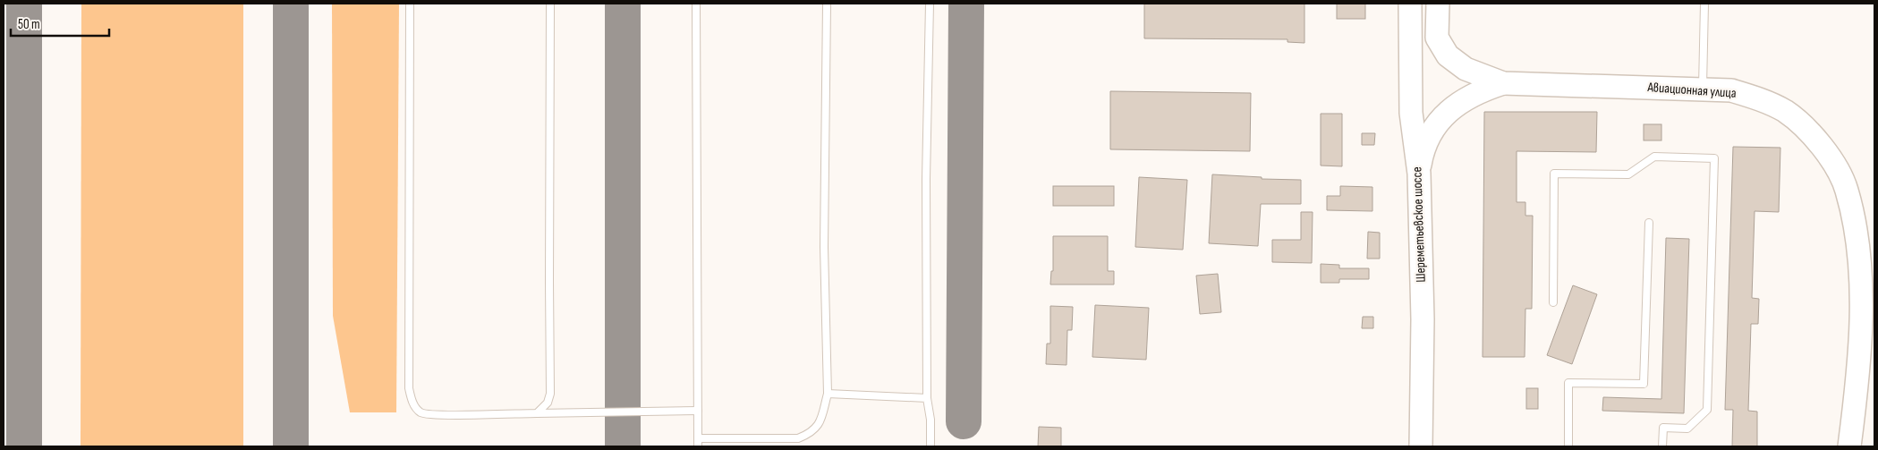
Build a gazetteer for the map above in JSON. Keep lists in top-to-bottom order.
{
  "streets": {
    "main road": ["Авиационная улица", "Шереметьевское шоссе"]
  },
  "crossings": [
    ["Авиационная улица", "Шереметьевское шоссе"]
  ],
  "scale_bar": "50 m"
}
